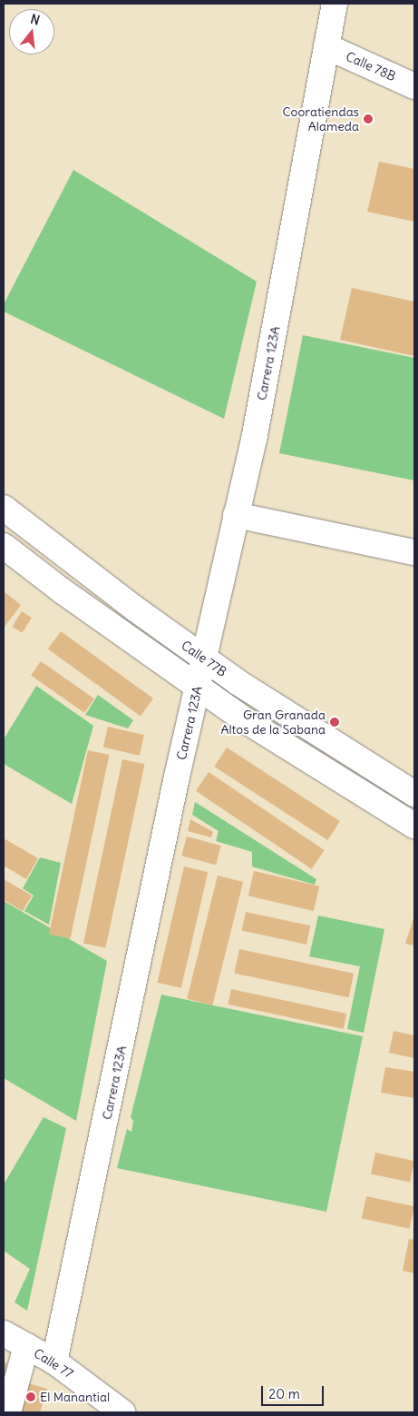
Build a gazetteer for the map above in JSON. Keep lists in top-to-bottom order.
{
  "streets": {
    "street": [
      "Calle 78B",
      "Carrera 123A",
      "Calle 77B",
      "Calle 77"
    ]
  },
  "crossings": [
    ["Calle 78B", "Carrera 123A"],
    ["Carrera 123A", "Calle 77B"],
    ["Carrera 123A", "Calle 77"]
  ],
  "places": ["Cooratiendas Alameda", "Gran Granada Altos de la Sabana", "El Manantial"],
  "scale_bar": "20 m",
  "north": "top"
}
